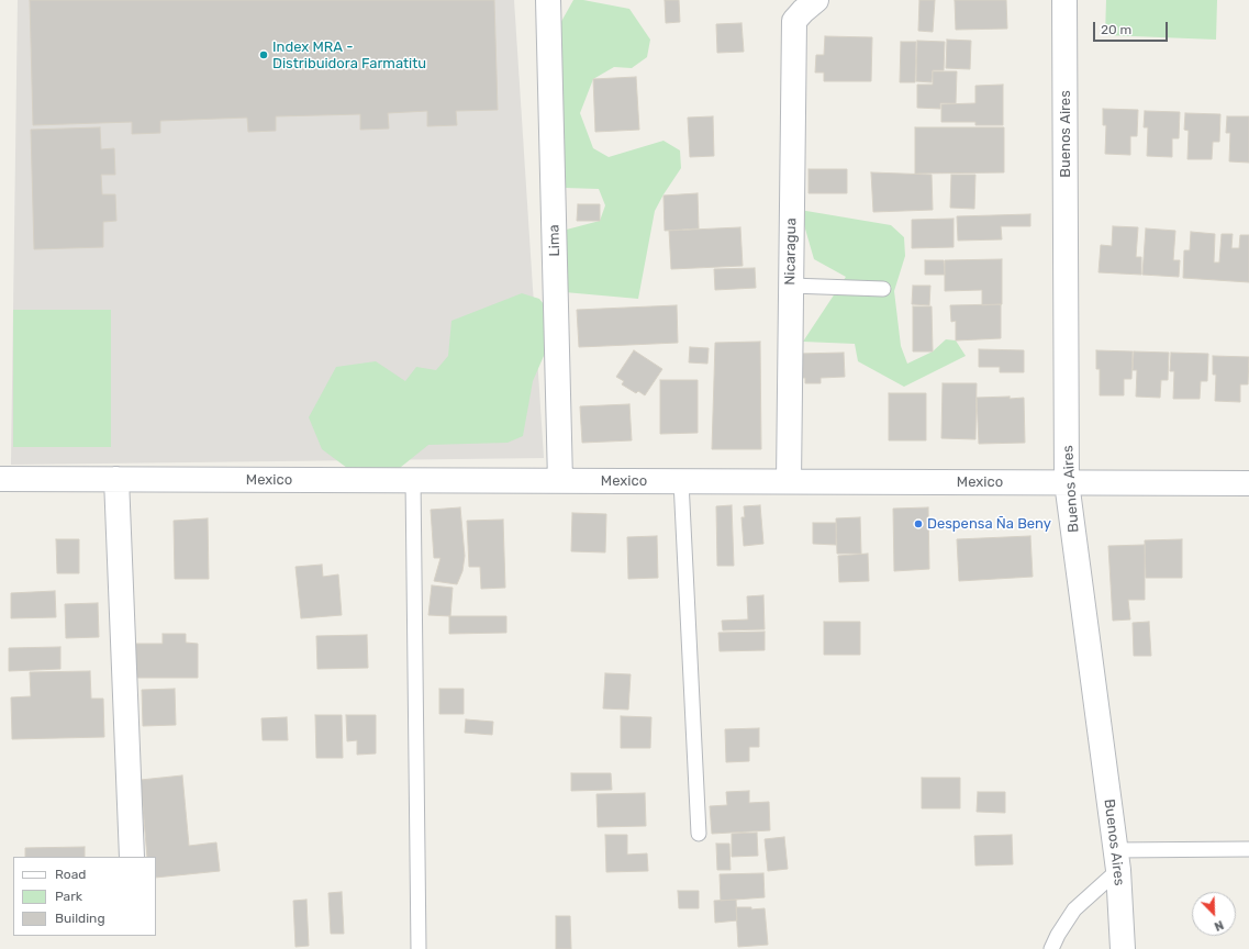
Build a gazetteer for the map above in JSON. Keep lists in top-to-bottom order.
{
  "streets": {
    "street": [
      "Buenos Aires",
      "Lima",
      "Nicaragua",
      "Mexico"
    ]
  },
  "crossings": [
    ["Buenos Aires", "Mexico"],
    ["Lima", "Mexico"],
    ["Nicaragua", "Mexico"]
  ],
  "places": ["Index MRA - Distribuidora Farmatitu", "Despensa Ña Beny"],
  "legend": ["Road", "Park", "Building"],
  "scale_bar": "20 m",
  "north": "bottom right"
}
